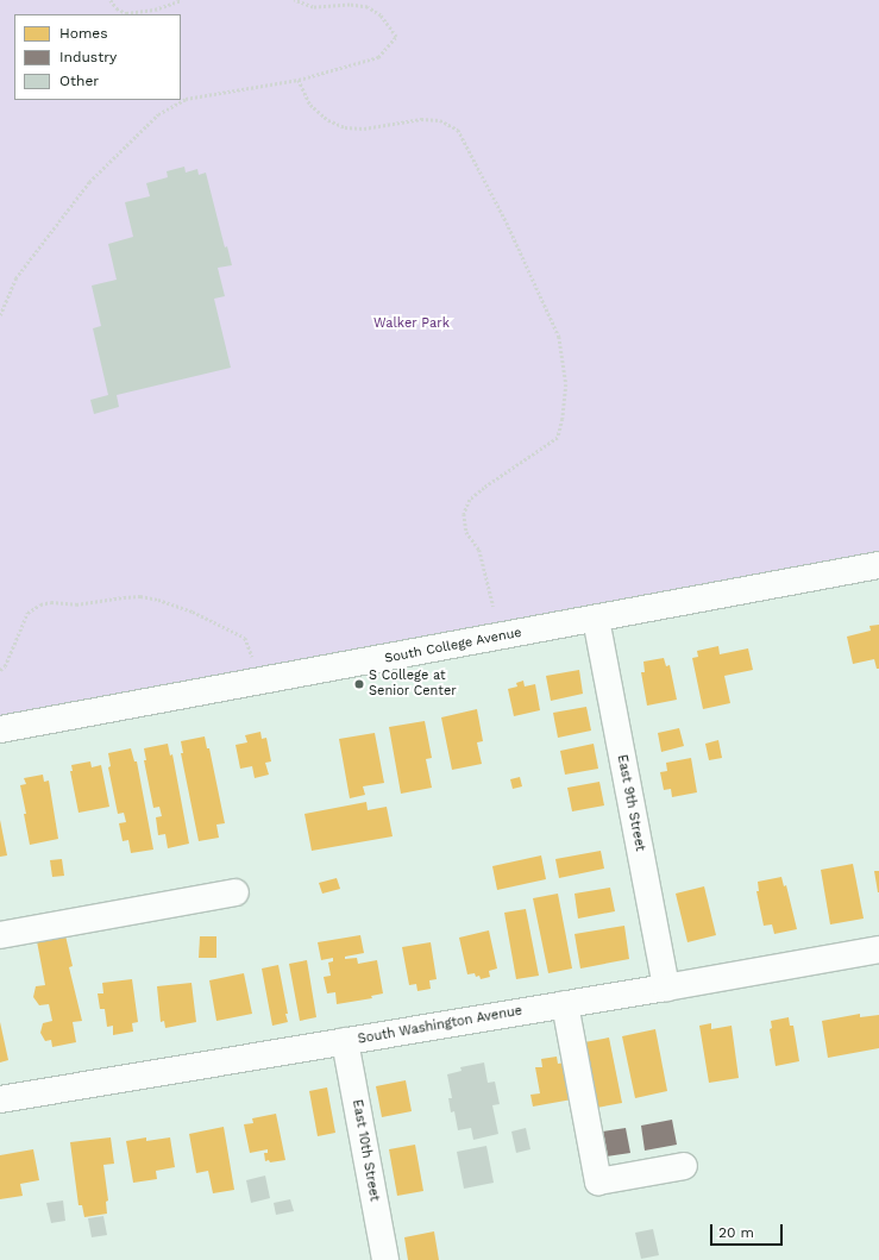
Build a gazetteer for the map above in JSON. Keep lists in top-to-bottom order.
{
  "streets": {
    "street": [
      "South College Avenue",
      "East 9th Street",
      "South Washington Avenue",
      "East 10th Street"
    ]
  },
  "crossings": [
    ["South College Avenue", "East 9th Street"],
    ["East 9th Street", "South Washington Avenue"],
    ["South Washington Avenue", "East 10th Street"]
  ],
  "parks": ["Walker Park"],
  "places": ["S College at Senior Center"],
  "legend": ["Homes", "Industry", "Other"],
  "scale_bar": "20 m"
}
